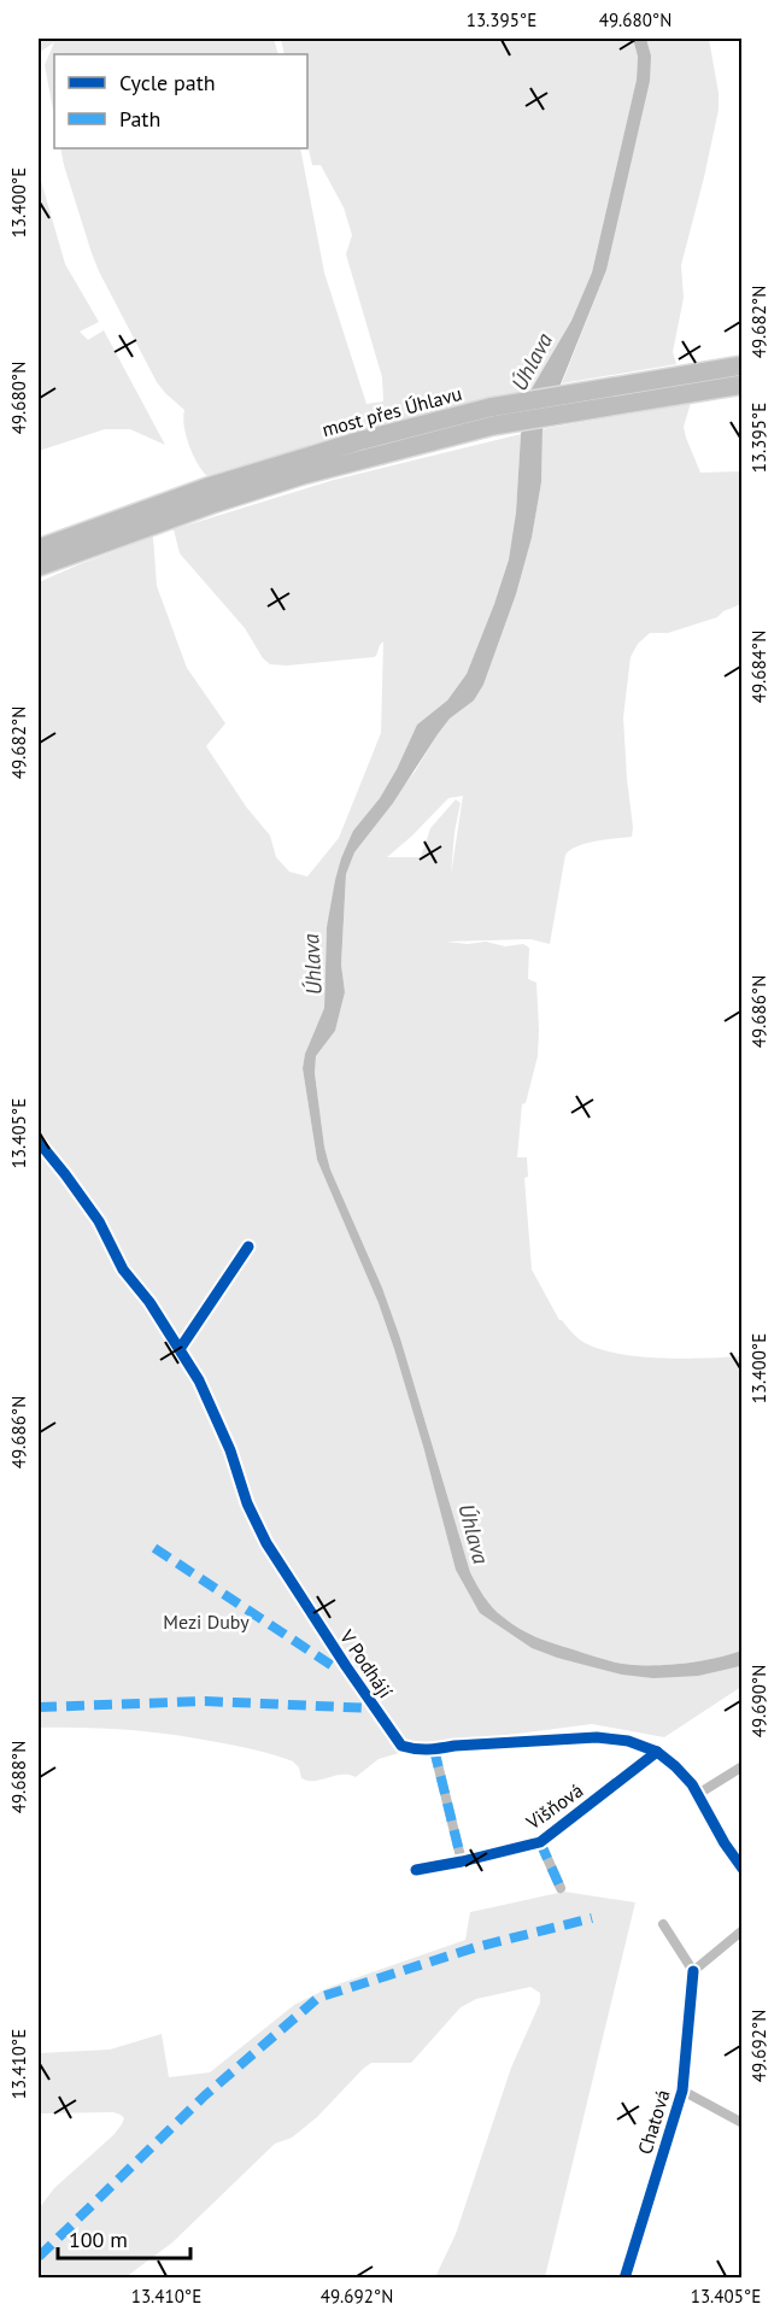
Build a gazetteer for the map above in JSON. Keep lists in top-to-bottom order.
{
  "streets": {
    "highway": ["most přes Úhlavu"],
    "street": ["V Podhájí", "Višňová", "Chatová"]
  },
  "crossings": [
    ["V Podhájí", "Višňová"]
  ],
  "water": ["Úhlava"],
  "parks": ["Mezi Duby"],
  "legend": ["Cycle path", "Path"],
  "scale_bar": "100 m",
  "coordinates": [
    "13.395°E",
    "49.680°N",
    "13.400°E",
    "49.682°N",
    "49.684°N",
    "49.686°N",
    "13.405°E",
    "49.690°N",
    "49.688°N",
    "49.692°N",
    "13.410°E"
  ]
}
